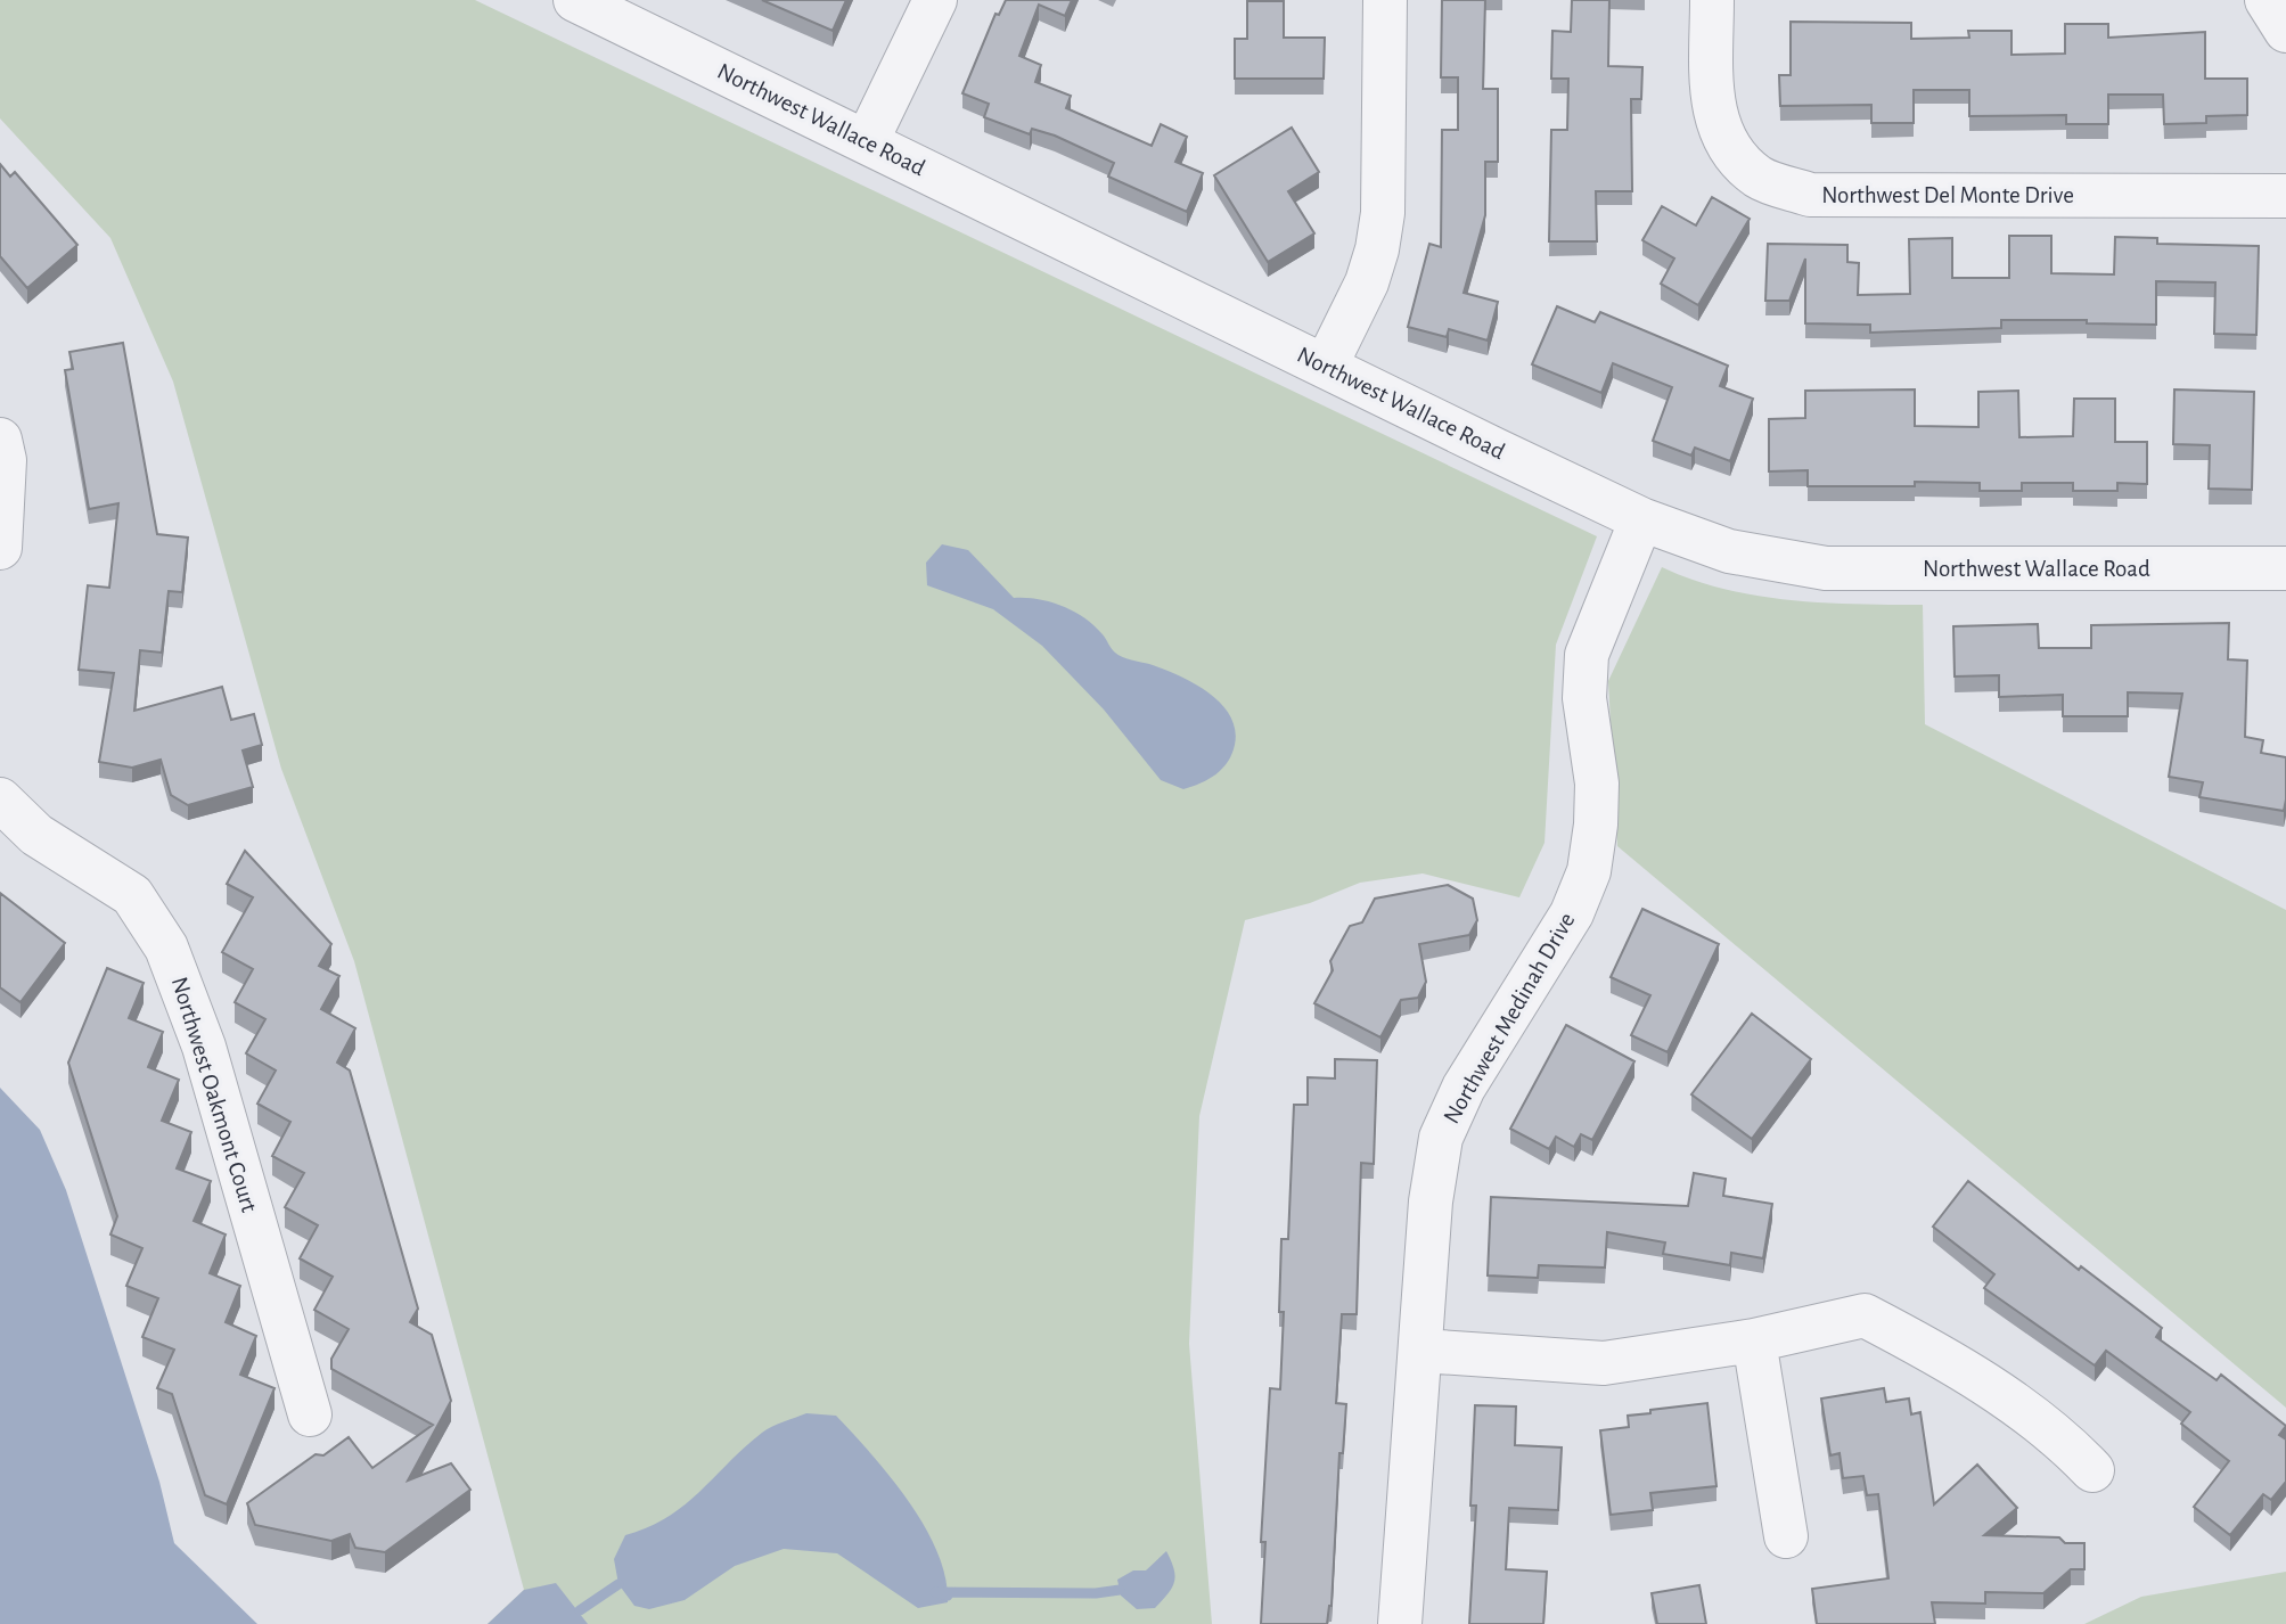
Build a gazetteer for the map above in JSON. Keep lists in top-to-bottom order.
{
  "streets": {
    "street": [
      "Northwest Wallace Road",
      "Northwest Del Monte Drive",
      "Northwest Medinah Drive",
      "Northwest Oakmont Court"
    ]
  },
  "crossings": [
    ["Northwest Wallace Road", "Northwest Medinah Drive"]
  ]
}
